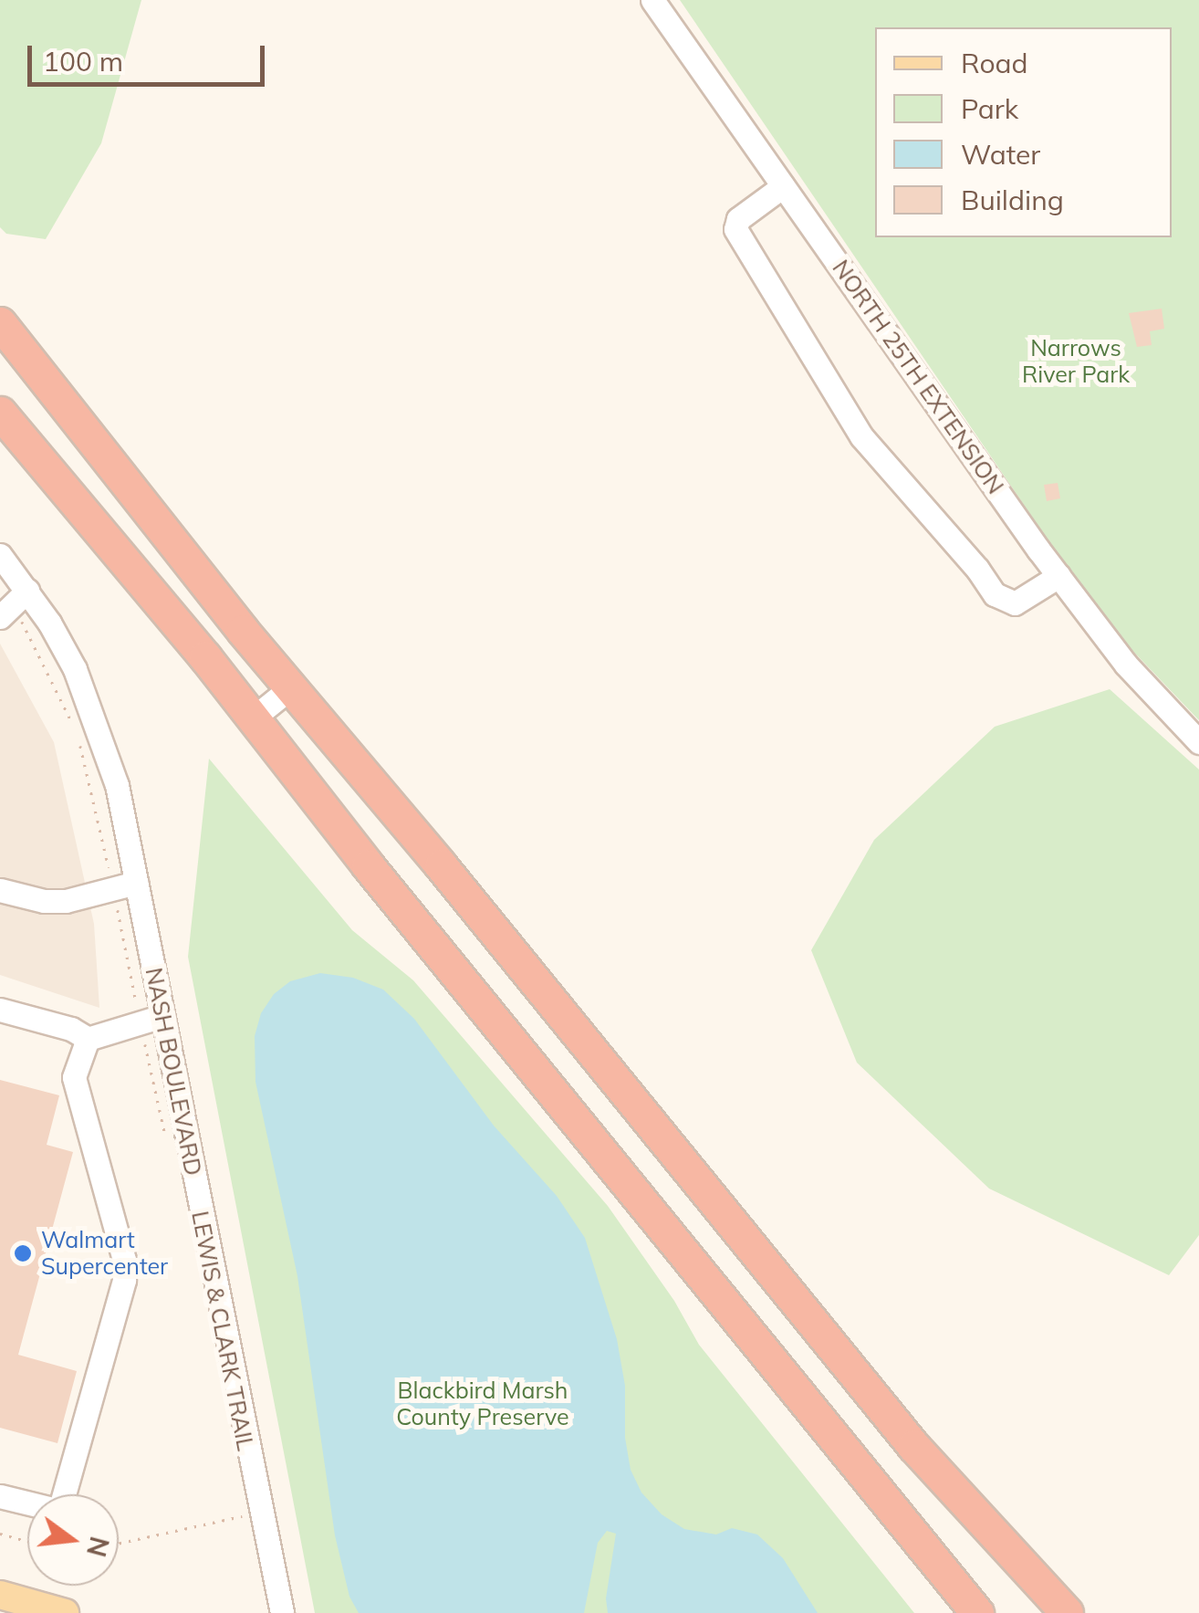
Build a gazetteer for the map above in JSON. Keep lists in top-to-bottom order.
{
  "streets": {
    "street": ["NORTH 25TH EXTENSION", "NASH BOULEVARD"]
  },
  "parks": ["Narrows River Park", "Blackbird Marsh County Preserve"],
  "places": ["Walmart Supercenter"],
  "legend": [
    "Road",
    "Park",
    "Water",
    "Building"
  ],
  "scale_bar": "100 m",
  "north": "right"
}
